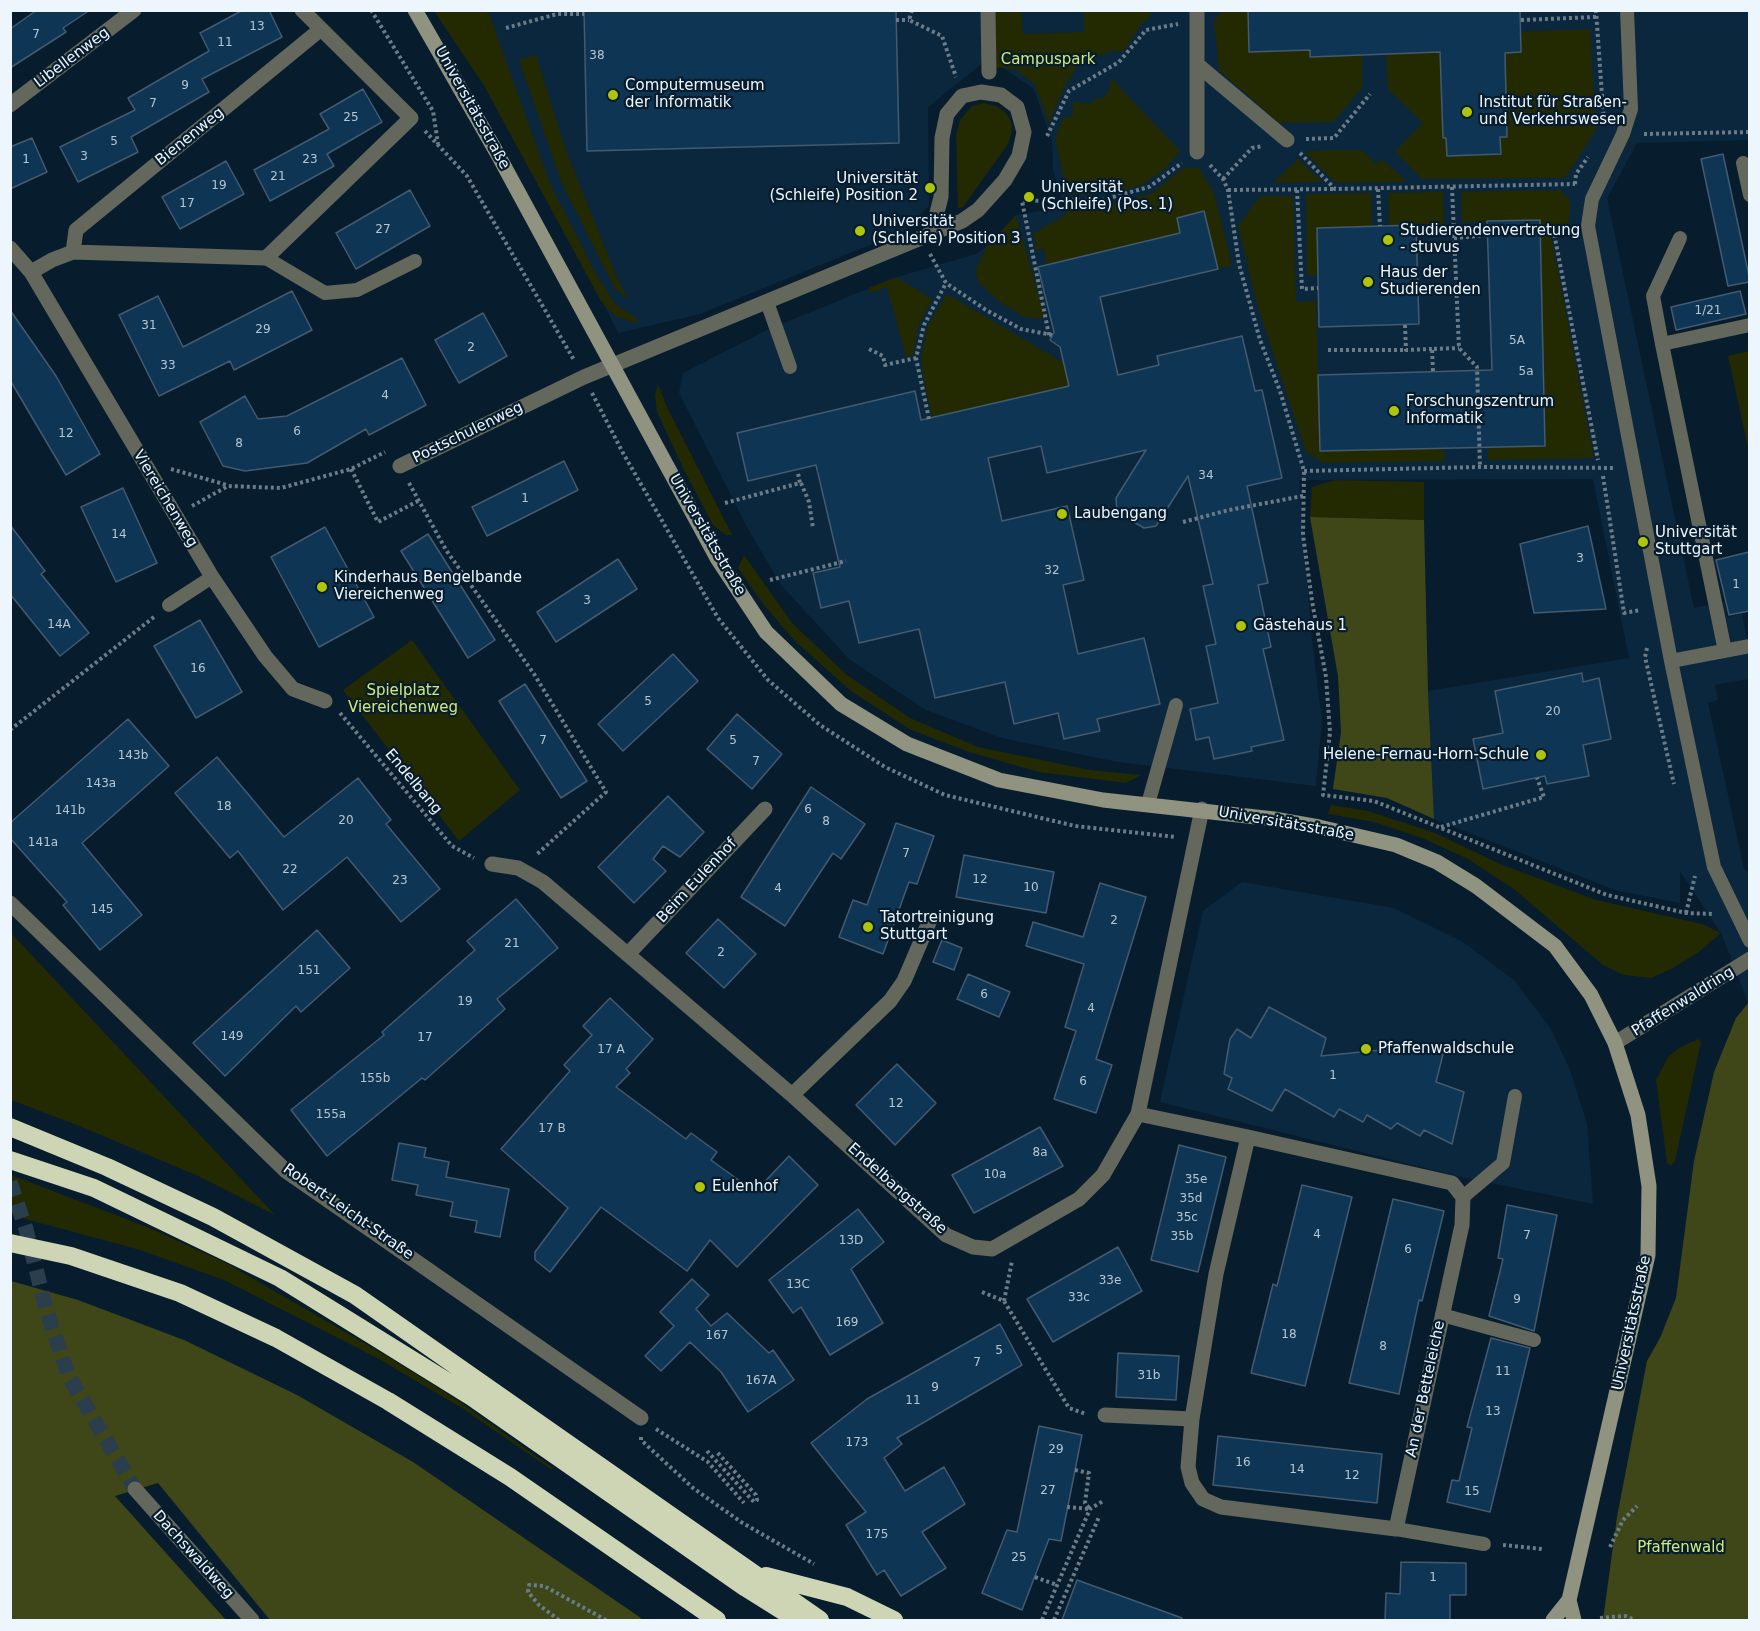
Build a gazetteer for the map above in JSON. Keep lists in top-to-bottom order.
{
  "streets": {
    "street": [
      "Libellenweg",
      "Universitätsstraße",
      "Bienenweg",
      "Postschulenweg",
      "Viereichenweg",
      "Beim Eulenhof",
      "Pfaffenwaldring",
      "Endelbangstraße",
      "Robert-Leicht-Straße",
      "An der Betteleiche",
      "Dachswaldweg"
    ],
    "path": ["Endelbang"]
  },
  "crossings": [
    ["Universitätsstraße", "Postschulenweg"],
    ["Universitätsstraße", "Pfaffenwaldring"],
    ["Universitätsstraße", "Endelbangstraße"],
    ["Postschulenweg", "Viereichenweg"],
    ["Viereichenweg", "Endelbang"],
    ["Endelbang", "Endelbangstraße"],
    ["Beim Eulenhof", "Endelbangstraße"]
  ],
  "parks": ["Campuspark", "Spielplatz Viereichenweg", "Pfaffenwald"],
  "places": [
    "Computermuseum der Informatik",
    "Institut für Straßen- und Verkehrswesen",
    "Universität (Schleife) Position 2",
    "Universität (Schleife) (Pos. 1)",
    "Universität (Schleife) Position 3",
    "Studierendenvertretung - stuvus",
    "Haus der Studierenden",
    "Forschungszentrum Informatik",
    "Laubengang",
    "Universität Stuttgart",
    "Kinderhaus Bengelbande Viereichenweg",
    "Gästehaus 1",
    "Helene-Fernau-Horn-Schule",
    "Tatortreinigung Stuttgart",
    "Pfaffenwaldschule",
    "Eulenhof"
  ],
  "house_numbers": [
    "13",
    "7",
    "11",
    "38",
    "9",
    "7",
    "25",
    "5",
    "3",
    "1",
    "23",
    "21",
    "19",
    "17",
    "27",
    "1/21",
    "31",
    "29",
    "5A",
    "2",
    "33",
    "5a",
    "4",
    "6",
    "12",
    "8",
    "34",
    "1",
    "14",
    "3",
    "32",
    "1",
    "3",
    "14A",
    "16",
    "5",
    "20",
    "7",
    "5",
    "143b",
    "7",
    "143a",
    "18",
    "6",
    "141b",
    "20",
    "8",
    "141a",
    "7",
    "22",
    "12",
    "23",
    "10",
    "4",
    "145",
    "2",
    "21",
    "2",
    "151",
    "6",
    "19",
    "4",
    "149",
    "17",
    "17 A",
    "1",
    "155b",
    "6",
    "12",
    "155a",
    "17 B",
    "8a",
    "10a",
    "35e",
    "35d",
    "35c",
    "4",
    "7",
    "35b",
    "13D",
    "6",
    "33e",
    "13C",
    "33c",
    "9",
    "169",
    "18",
    "167",
    "8",
    "5",
    "7",
    "11",
    "31b",
    "167A",
    "9",
    "11",
    "13",
    "173",
    "29",
    "16",
    "14",
    "12",
    "27",
    "15",
    "175",
    "25",
    "1"
  ]
}
